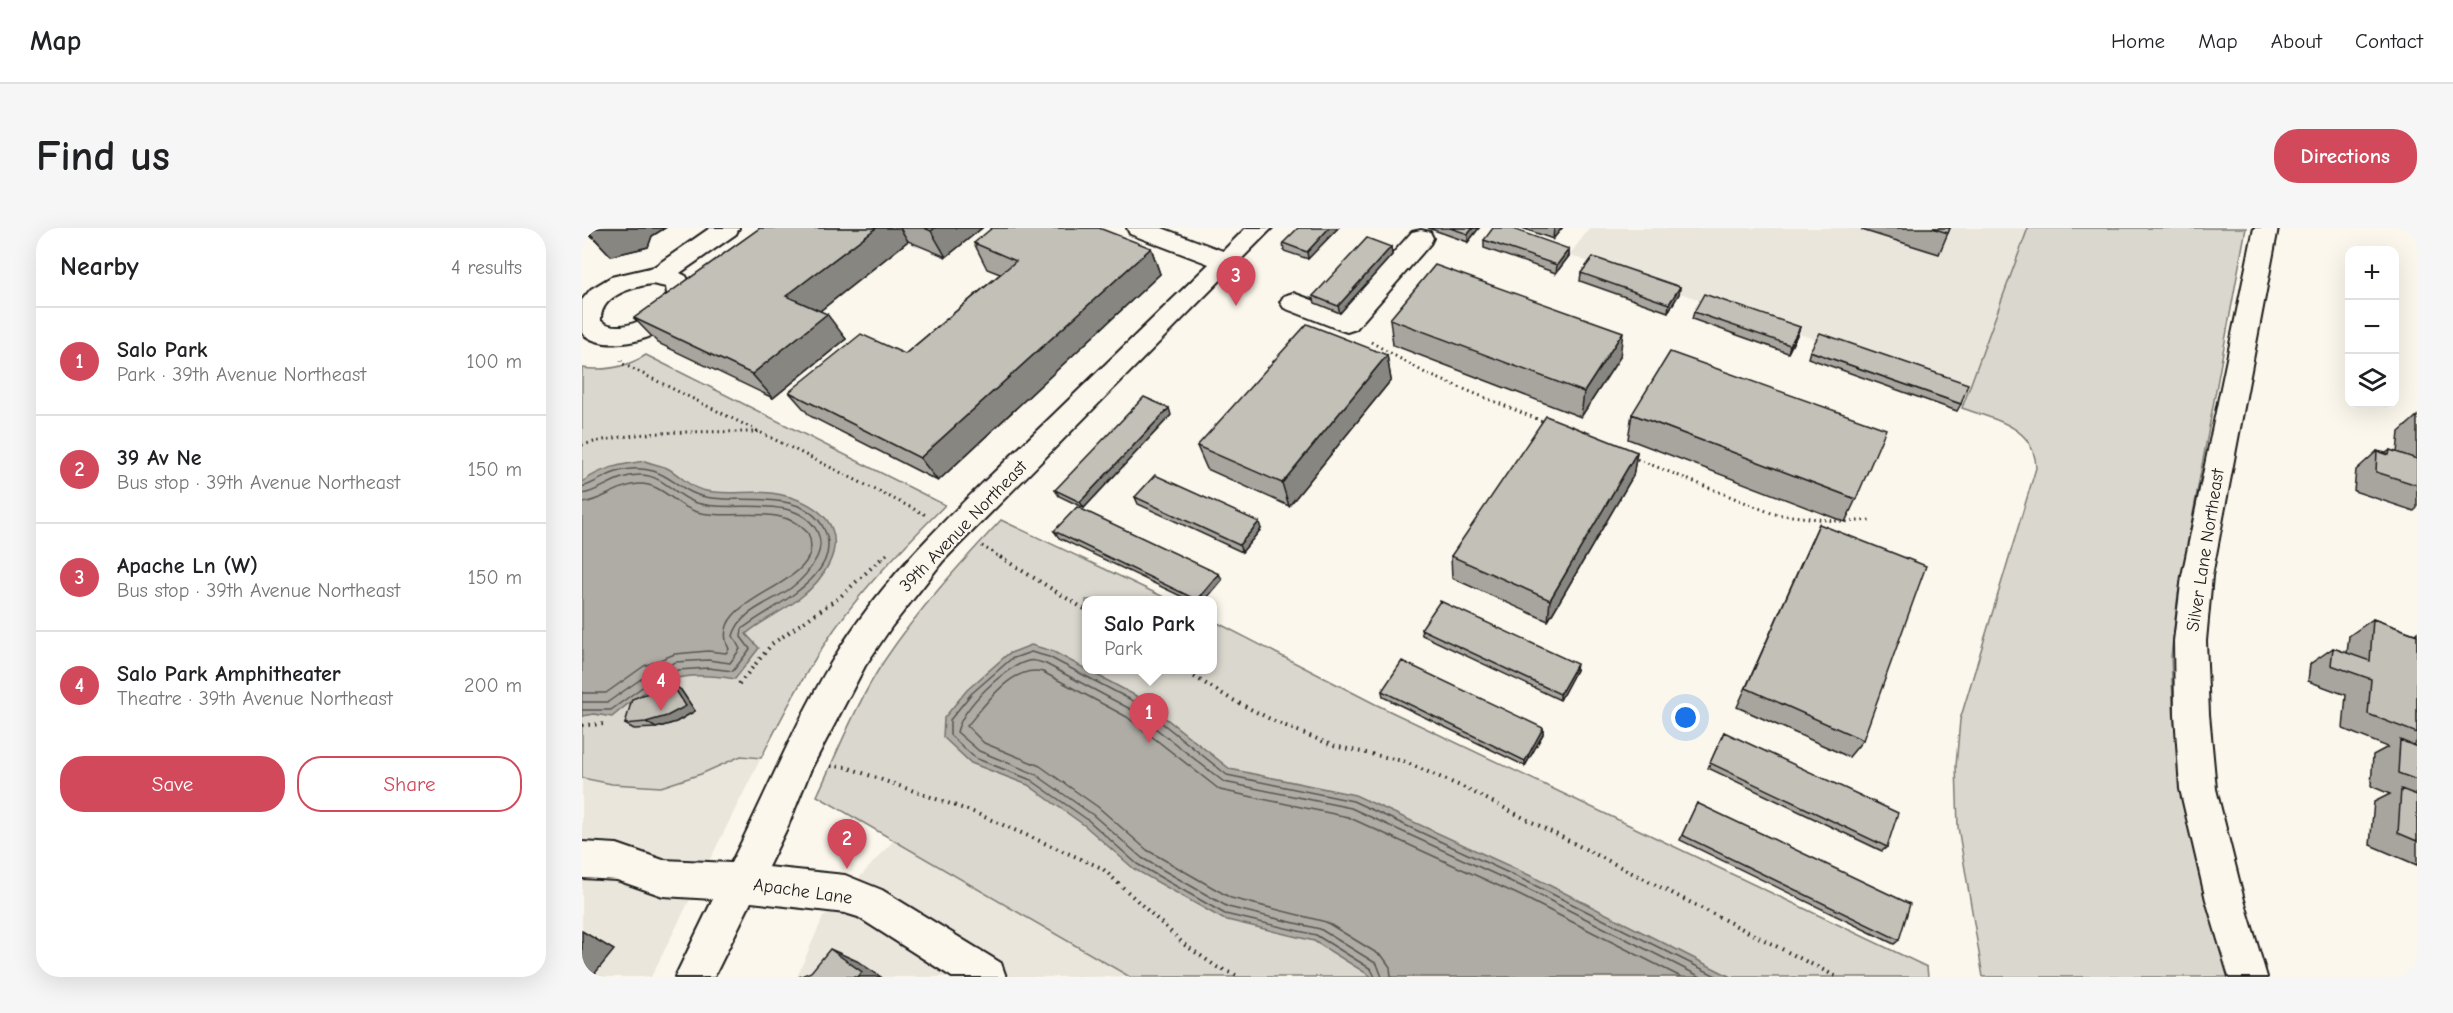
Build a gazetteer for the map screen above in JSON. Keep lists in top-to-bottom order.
{
  "streets": {
    "street": ["39th Avenue Northeast", "Silver Lane Northeast", "Apache Lane"]
  },
  "crossings": [
    ["39th Avenue Northeast", "Apache Lane"]
  ],
  "page": {
    "header": "Map",
    "nav": [
      "Home",
      "Map",
      "About",
      "Contact"
    ],
    "buttons": [
      "Directions",
      ["Save", "Share"]
    ],
    "title": "Find us",
    "heading": ["Nearby", "4 results"],
    "map_buttons": ["+", "−"],
    "pins": [
      "3",
      "4",
      "1",
      "2"
    ],
    "list": [
      {
        "mark": "1",
        "name": "Salo Park",
        "note": "Park · 39th Avenue Northeast",
        "value": "100 m"
      },
      {
        "mark": "2",
        "name": "39 Av Ne",
        "note": "Bus stop · 39th Avenue Northeast",
        "value": "150 m"
      },
      {
        "mark": "3",
        "name": "Apache Ln (W)",
        "note": "Bus stop · 39th Avenue Northeast",
        "value": "150 m"
      },
      {
        "mark": "4",
        "name": "Salo Park Amphitheater",
        "note": "Theatre · 39th Avenue Northeast",
        "value": "200 m"
      }
    ],
    "popup": ["Salo Park", "Park"]
  }
}
